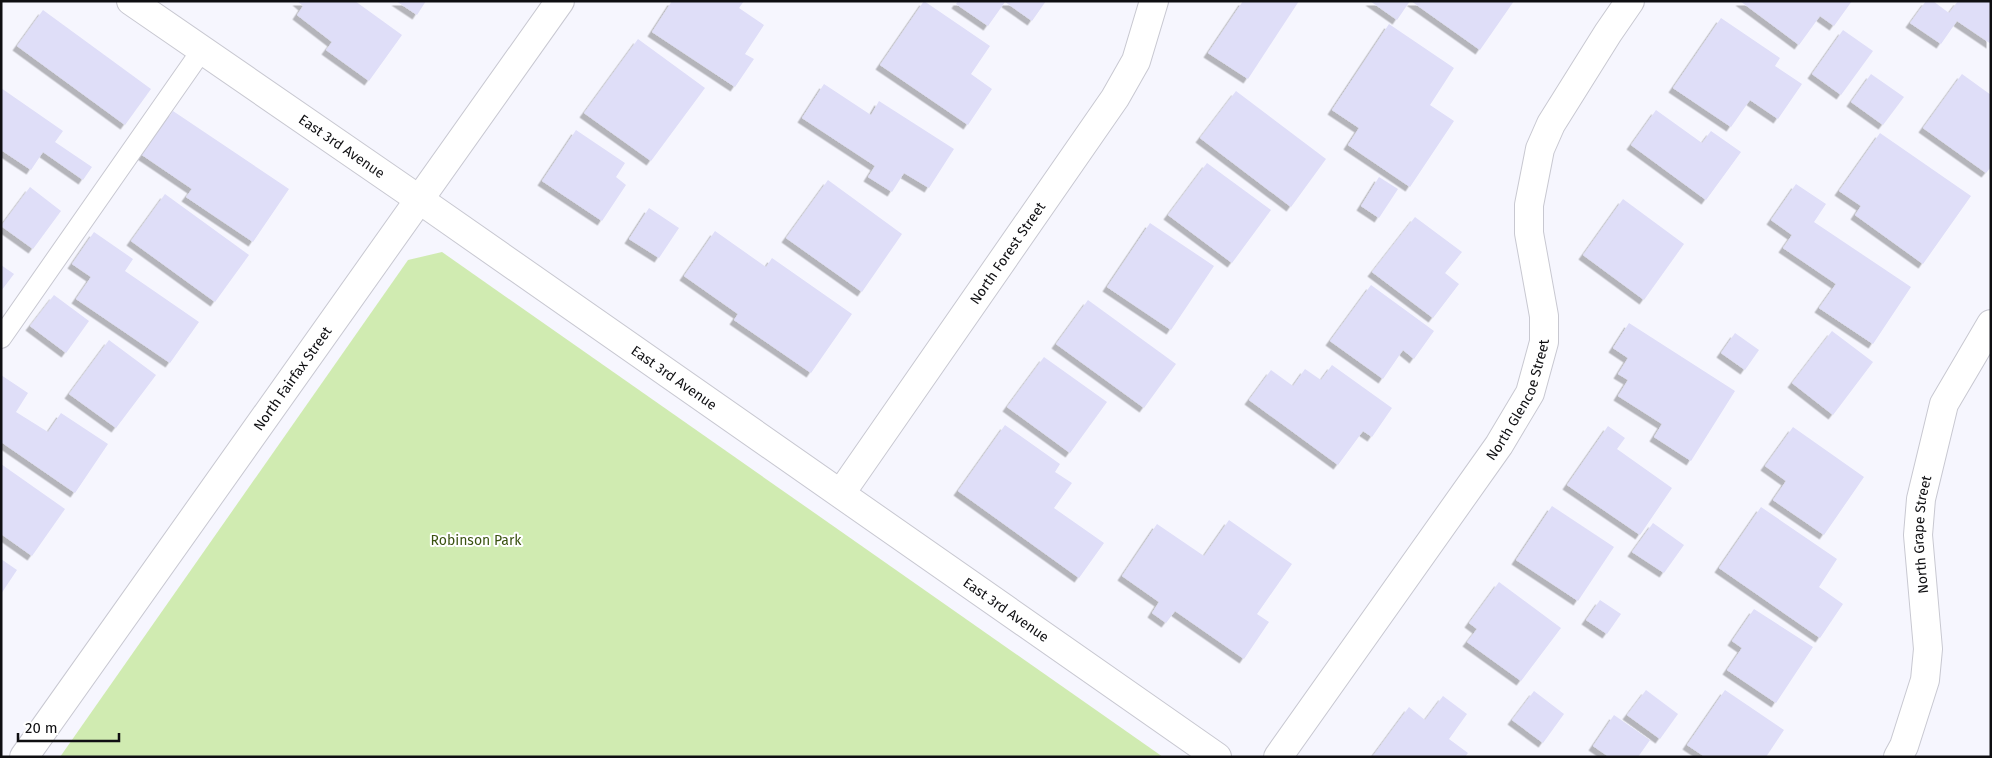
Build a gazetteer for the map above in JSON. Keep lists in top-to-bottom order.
{
  "streets": {
    "street": [
      "East 3rd Avenue",
      "North Forest Street",
      "North Fairfax Street",
      "North Glencoe Street",
      "North Grape Street"
    ]
  },
  "crossings": [
    ["East 3rd Avenue", "North Forest Street"],
    ["East 3rd Avenue", "North Fairfax Street"]
  ],
  "parks": ["Robinson Park"],
  "scale_bar": "20 m"
}
